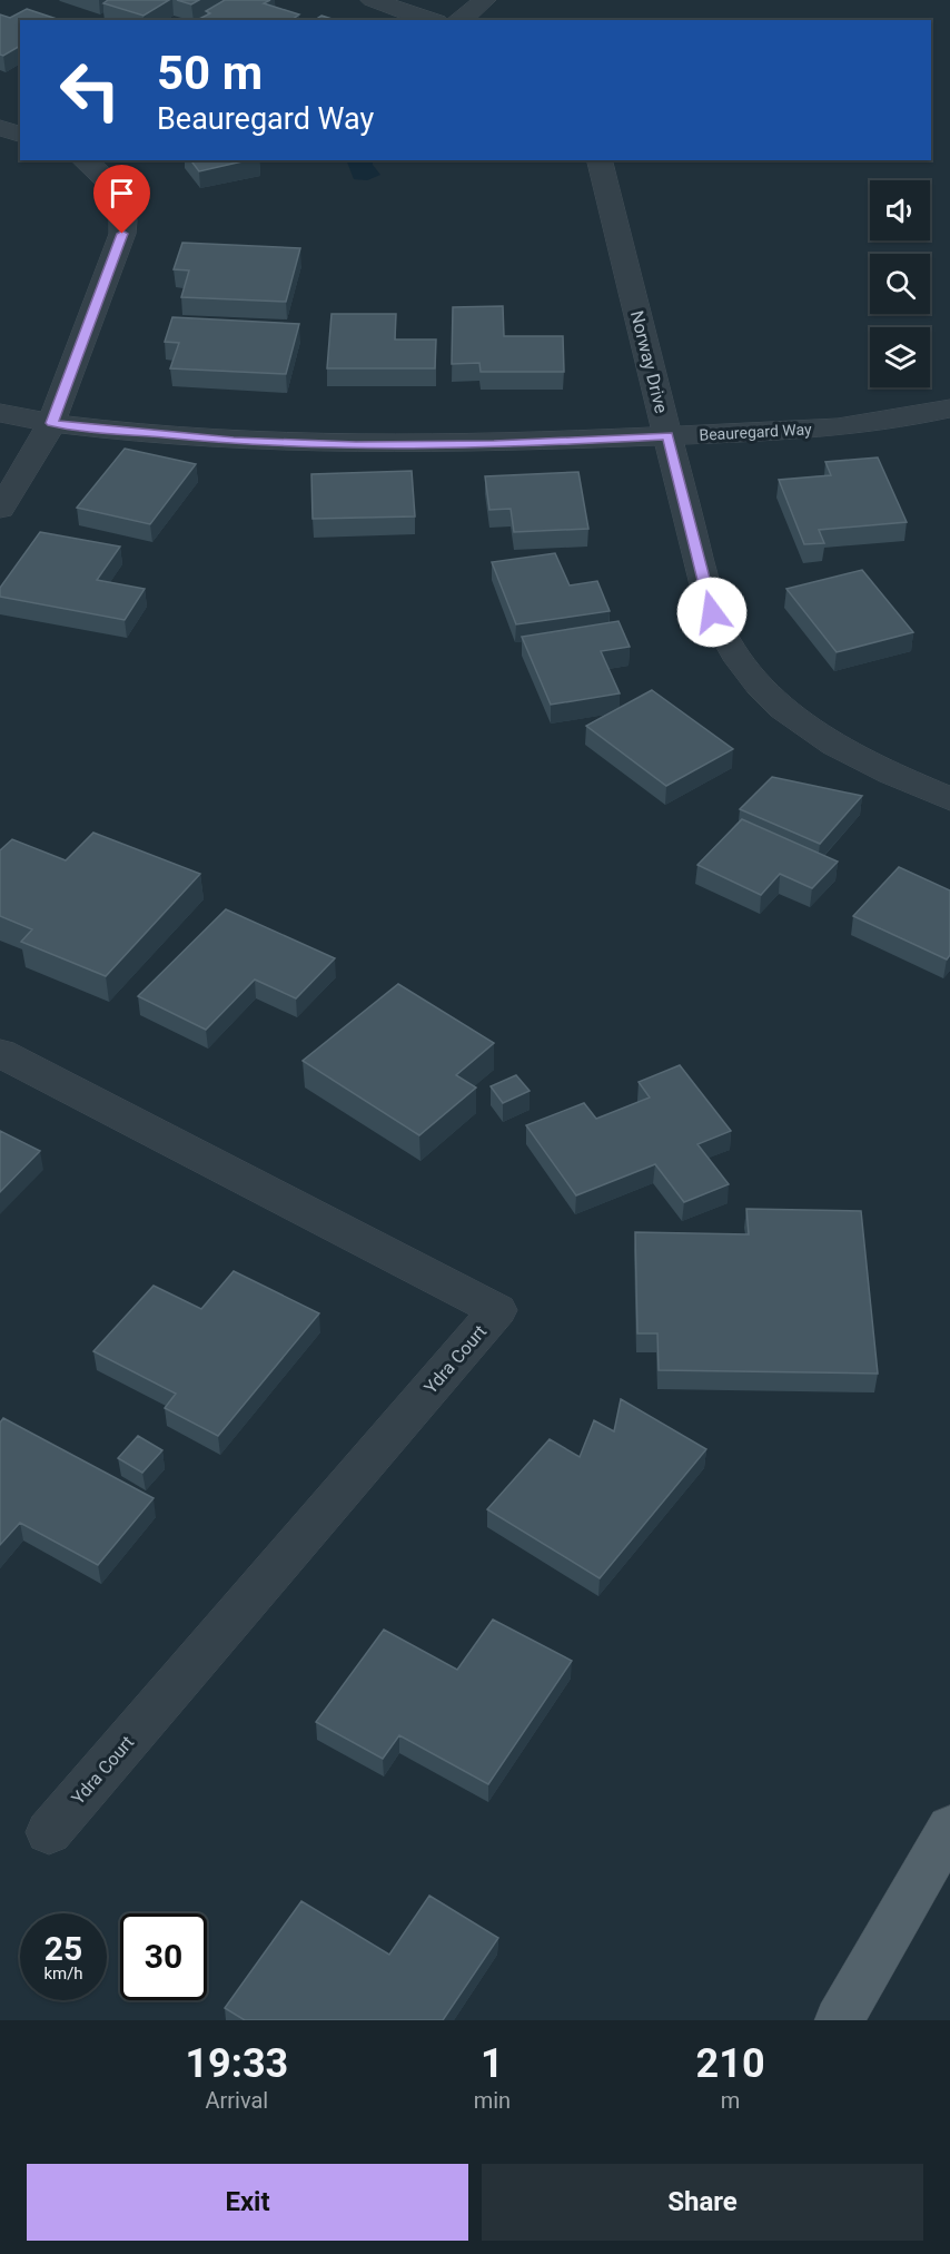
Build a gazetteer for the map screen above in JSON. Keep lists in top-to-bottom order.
{
  "streets": {
    "street": ["Norway Drive", "Beauregard Way", "Ydra Court"]
  },
  "crossings": [
    ["Norway Drive", "Beauregard Way"]
  ],
  "page": {
    "turn": ["50 m", "Beauregard Way"],
    "speed": "25 km/h",
    "limit": "30",
    "eta": [
      "19:33",
      "Arrival",
      "1",
      "min",
      "210",
      "m"
    ],
    "buttons": ["Exit", "Share"]
  }
}
